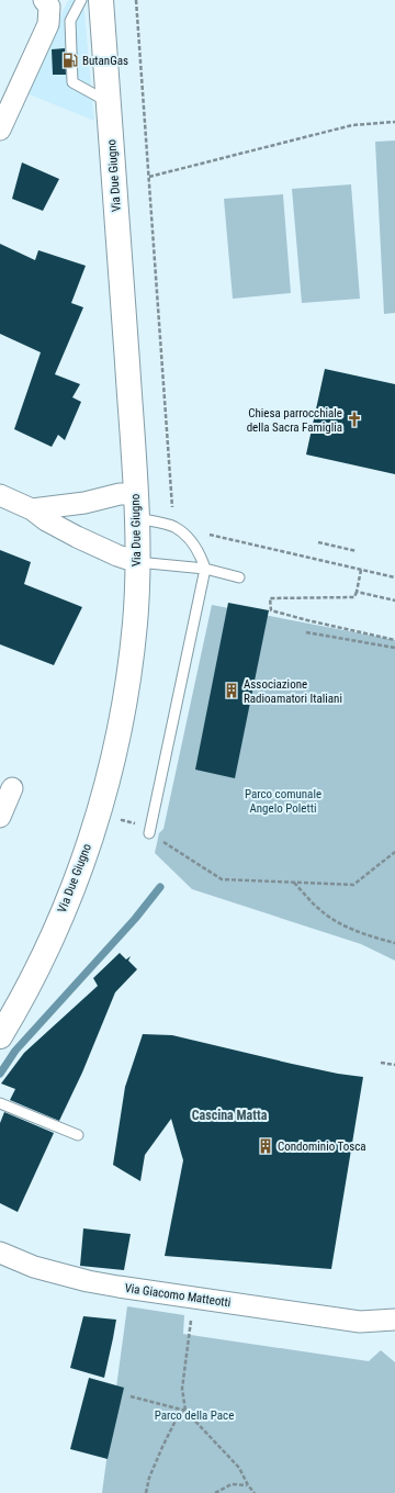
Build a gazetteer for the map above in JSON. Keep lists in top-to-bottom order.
{
  "streets": {
    "main road": ["Via Due Giugno"],
    "street": ["Via Giacomo Matteotti"]
  },
  "districts": ["Cascina Matta"],
  "parks": ["Parco comunale Angelo Poletti", "Parco della Pace"],
  "places": {
    "fuel station": ["ButanGas"],
    "church": ["Chiesa parrocchiale della Sacra Famiglia"],
    "building": ["Associazione Radioamatori Italiani", "Condominio Tosca"]
  }
}
